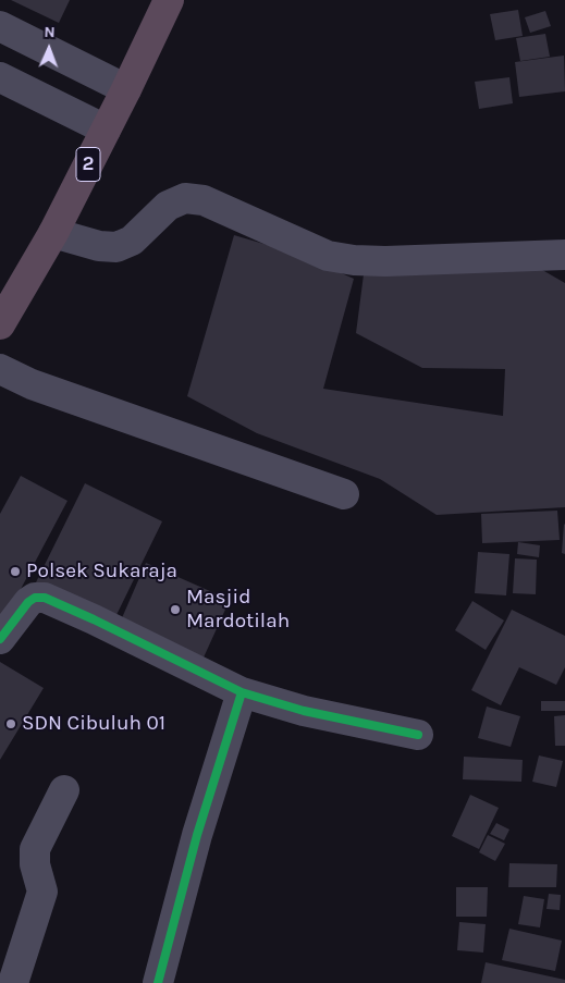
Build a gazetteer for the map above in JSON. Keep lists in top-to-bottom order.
{
  "streets": {
    "highway": ["2"]
  },
  "places": ["Polsek Sukaraja", "Masjid Mardotilah", "SDN Cibuluh 01"],
  "north": "top"
}
